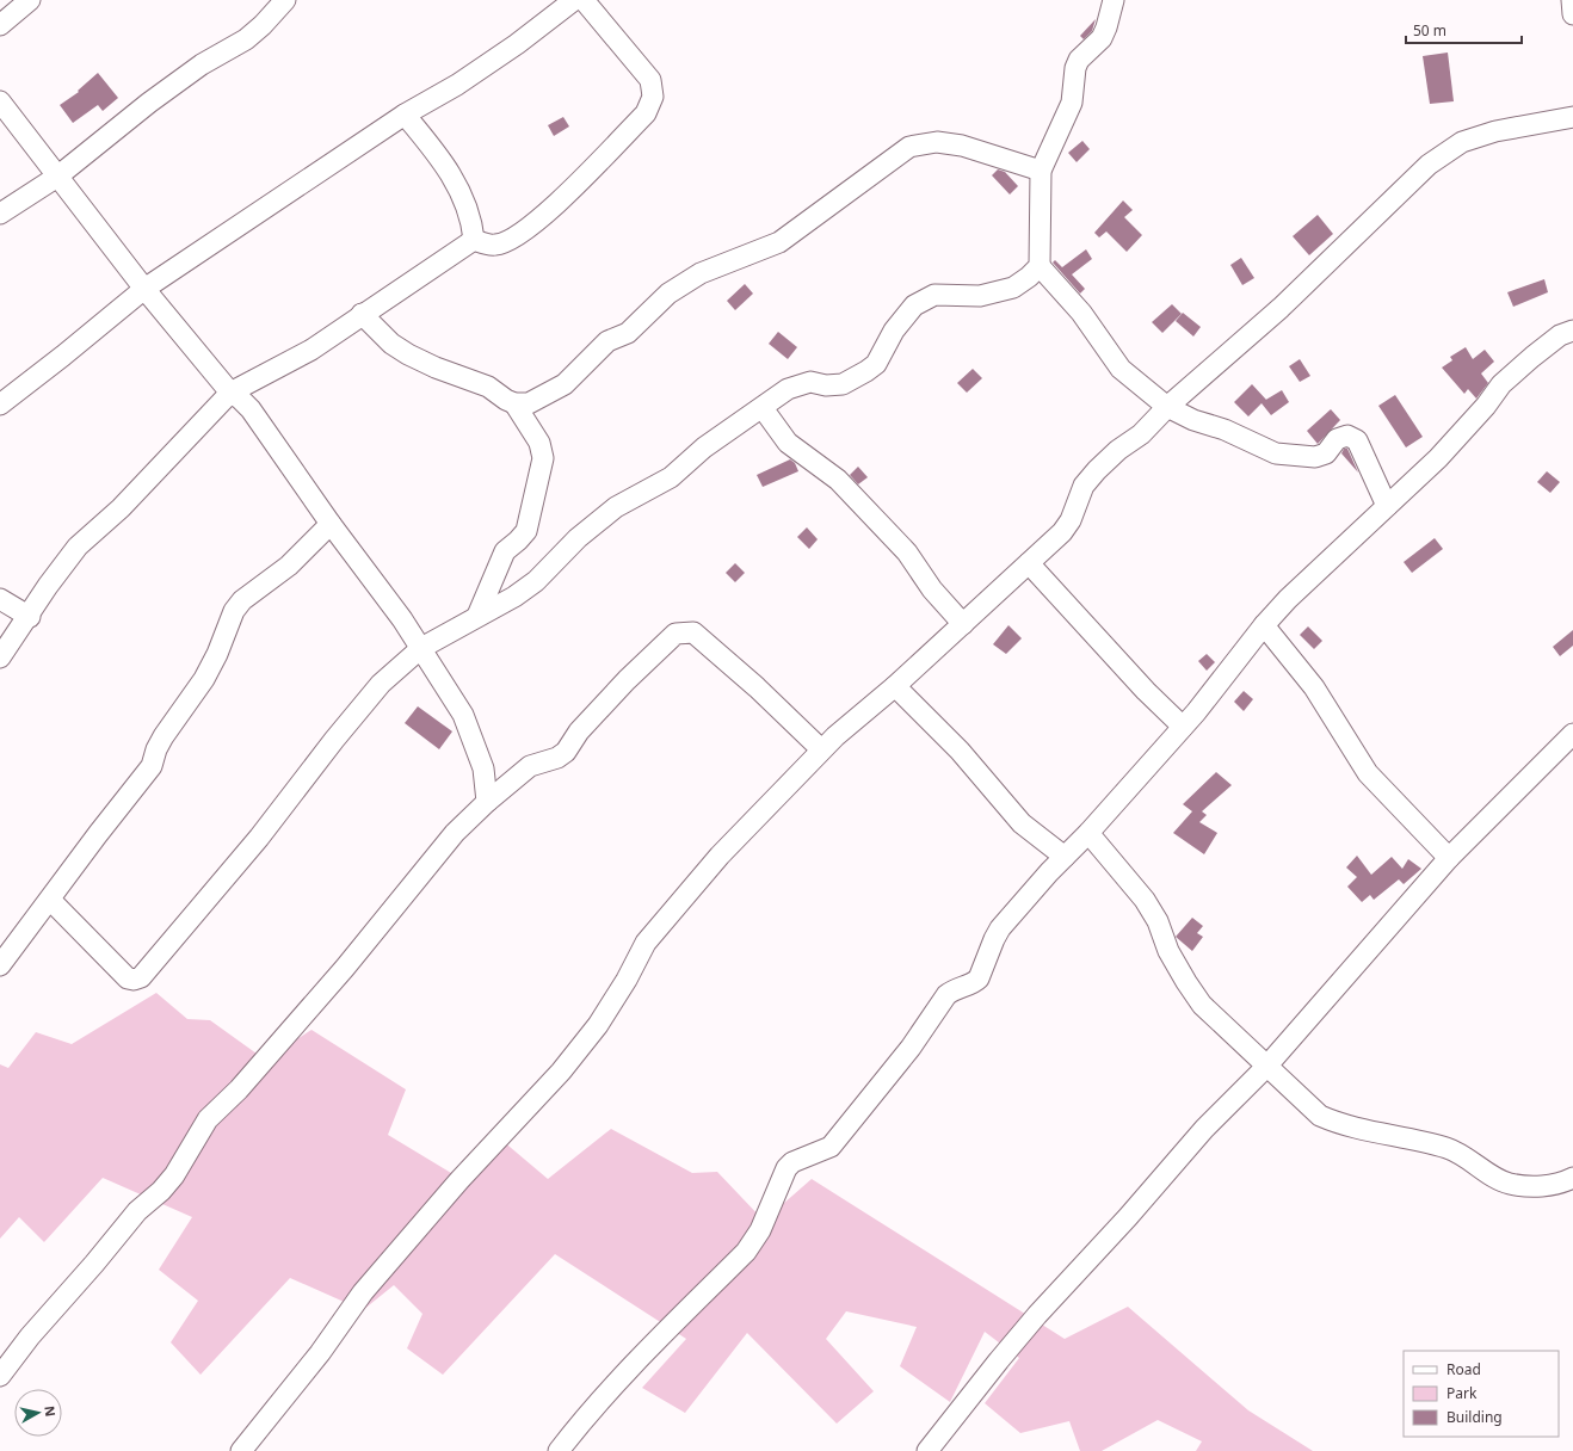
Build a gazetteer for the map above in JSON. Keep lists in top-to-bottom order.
{
  "legend": ["Road", "Park", "Building"],
  "scale_bar": "50 m",
  "north": "right"
}
